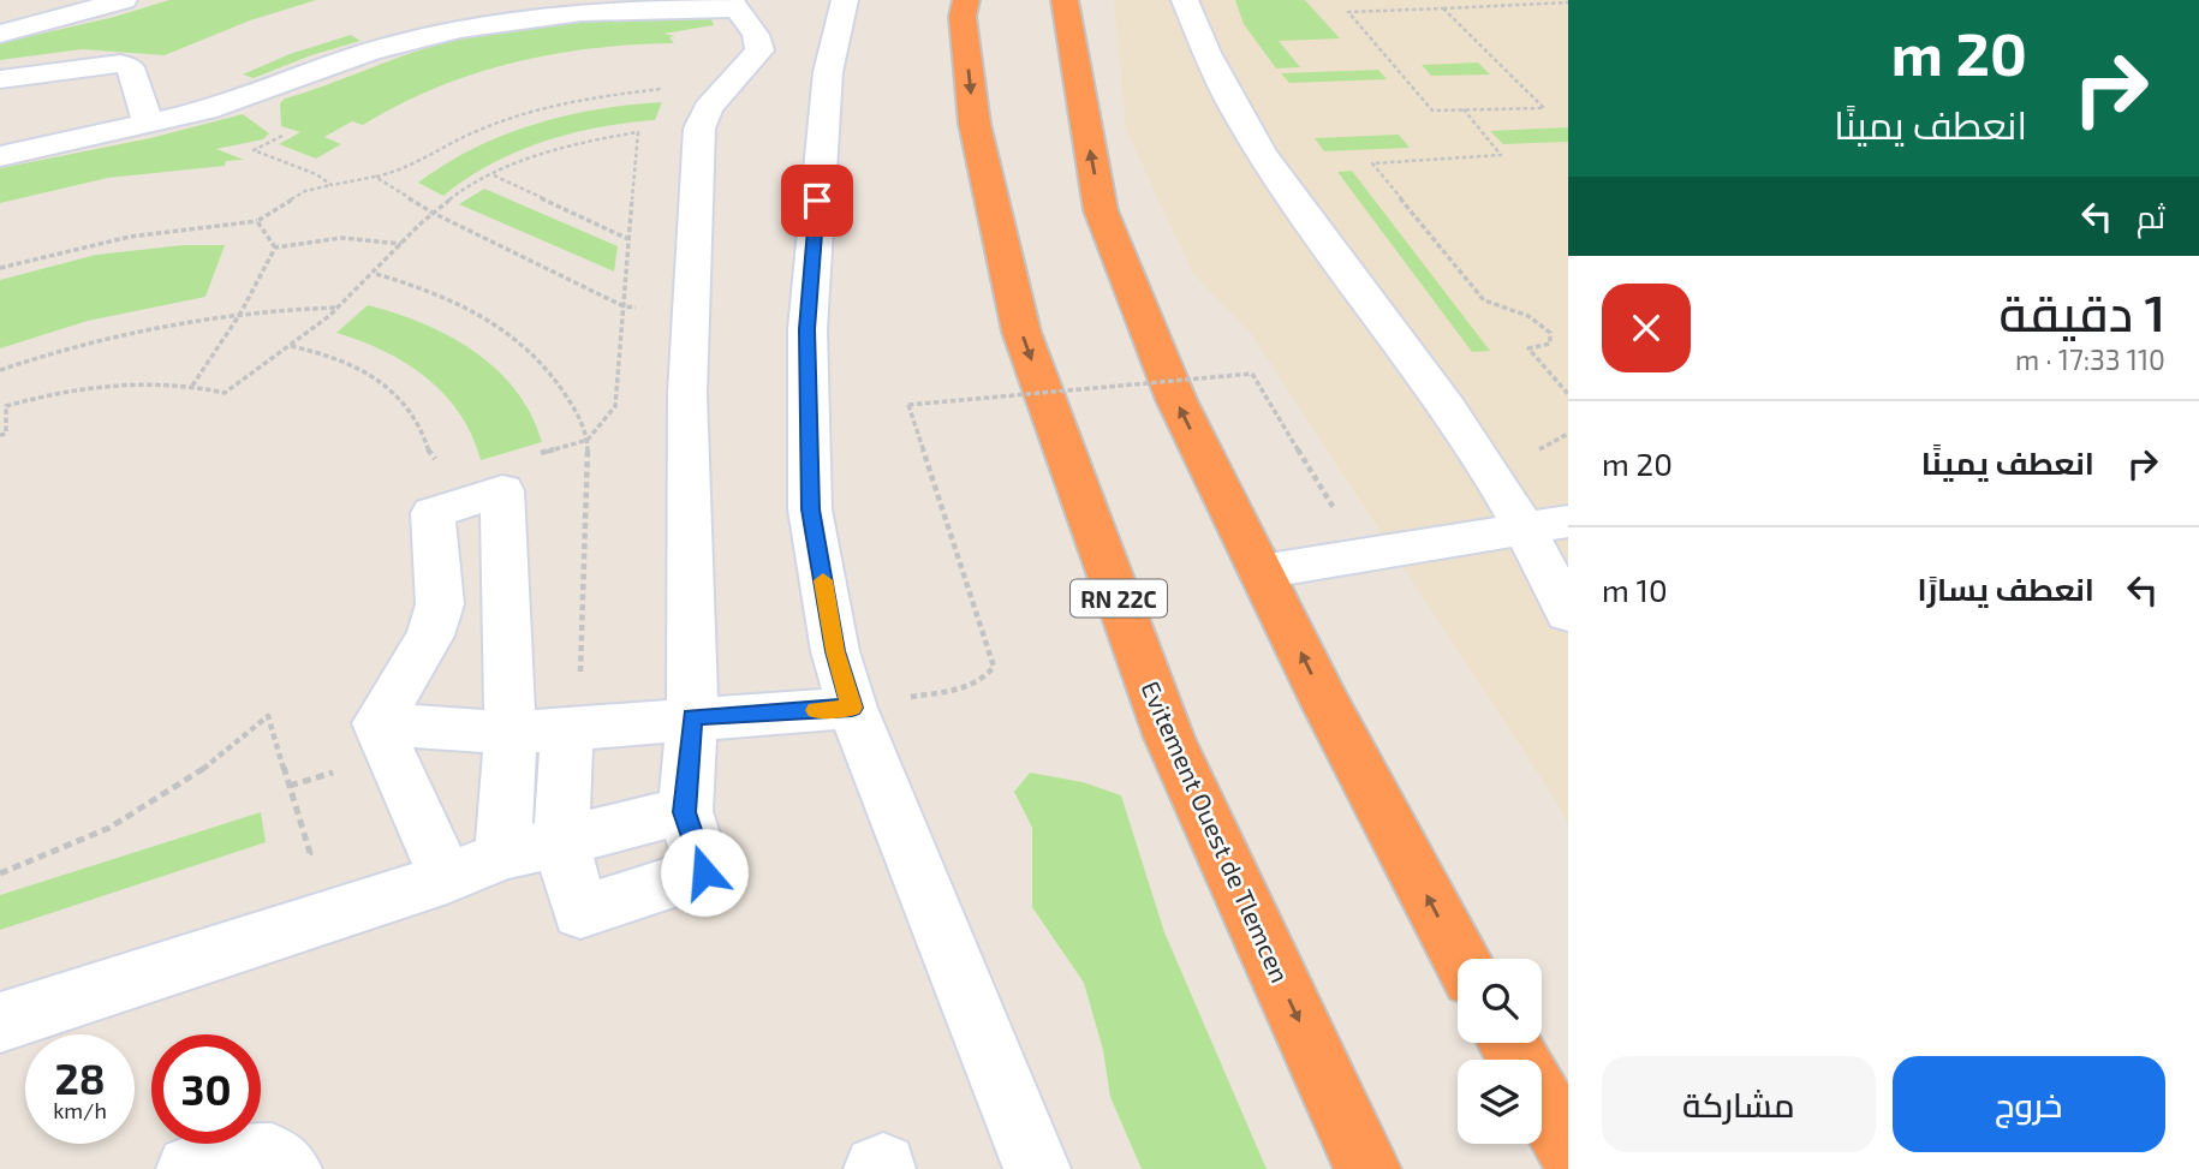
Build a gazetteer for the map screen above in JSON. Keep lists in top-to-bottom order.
{
  "streets": {
    "highway": ["RN 22C", "Evitement Ouest de Tlemcen"]
  },
  "page": {
    "turn": ["20 m", "انعطف يمينًا"],
    "then": "ثم",
    "heading": ["1 دقيقة", "110 m · 17:33"],
    "list": [
      {
        "name": "انعطف يمينًا",
        "value": "20 m"
      },
      {
        "name": "انعطف يسارًا",
        "value": "10 m"
      }
    ],
    "speed": "28 km/h",
    "limit": "30",
    "buttons": ["خروج", "مشاركة"]
  }
}
